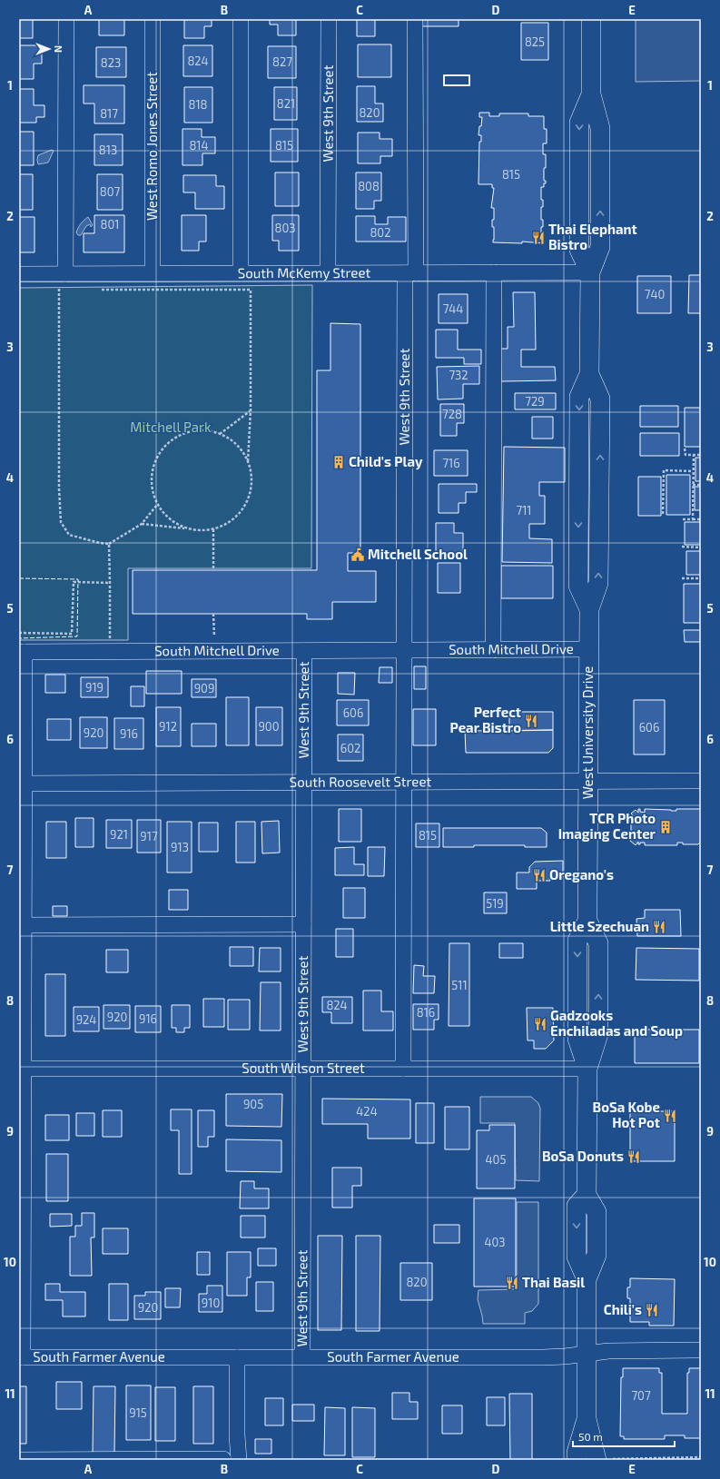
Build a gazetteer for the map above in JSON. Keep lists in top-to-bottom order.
{
  "streets": {
    "main road": ["West University Drive"],
    "street": [
      "West 9th Street",
      "West Romo Jones Street",
      "South McKemy Street",
      "South Mitchell Drive",
      "South Roosevelt Street",
      "South Wilson Street",
      "South Farmer Avenue"
    ]
  },
  "crossings": [
    ["West 9th Street", "South McKemy Street"],
    ["West 9th Street", "South Mitchell Drive"],
    ["West 9th Street", "South Roosevelt Street"],
    ["West 9th Street", "South Wilson Street"],
    ["West 9th Street", "South Farmer Avenue"],
    ["West Romo Jones Street", "South McKemy Street"],
    ["South McKemy Street", "West University Drive"],
    ["South Mitchell Drive", "West University Drive"],
    ["West University Drive", "South Roosevelt Street"],
    ["West University Drive", "South Wilson Street"],
    ["West University Drive", "South Farmer Avenue"]
  ],
  "parks": ["Mitchell Park"],
  "places": {
    "restaurant": [
      "Thai Elephant Bistro",
      "Perfect Pear Bistro",
      "Oregano's",
      "Little Szechuan",
      "Gadzooks Enchiladas and Soup",
      "BoSa Kobe Hot Pot",
      "BoSa Donuts",
      "Thai Basil",
      "Chili's"
    ],
    "building": ["Child's Play", "TCR Photo Imaging Center"],
    "public building": ["Mitchell School"]
  },
  "house_numbers": [
    "825",
    "824",
    "827",
    "823",
    "821",
    "818",
    "820",
    "817",
    "814",
    "815",
    "813",
    "815",
    "808",
    "807",
    "801",
    "803",
    "802",
    "740",
    "744",
    "732",
    "729",
    "728",
    "716",
    "711",
    "919",
    "909",
    "606",
    "912",
    "900",
    "606",
    "920",
    "916",
    "602",
    "921",
    "815",
    "917",
    "913",
    "519",
    "511",
    "824",
    "816",
    "920",
    "916",
    "924",
    "905",
    "424",
    "405",
    "403",
    "820",
    "910",
    "920",
    "707",
    "915"
  ],
  "scale_bar": "50 m",
  "north": "right",
  "grid": {
    "columns": [
      "A",
      "B",
      "C",
      "D",
      "E"
    ],
    "rows": [
      "1",
      "2",
      "3",
      "4",
      "5",
      "6",
      "7",
      "8",
      "9",
      "10",
      "11"
    ]
  }
}
